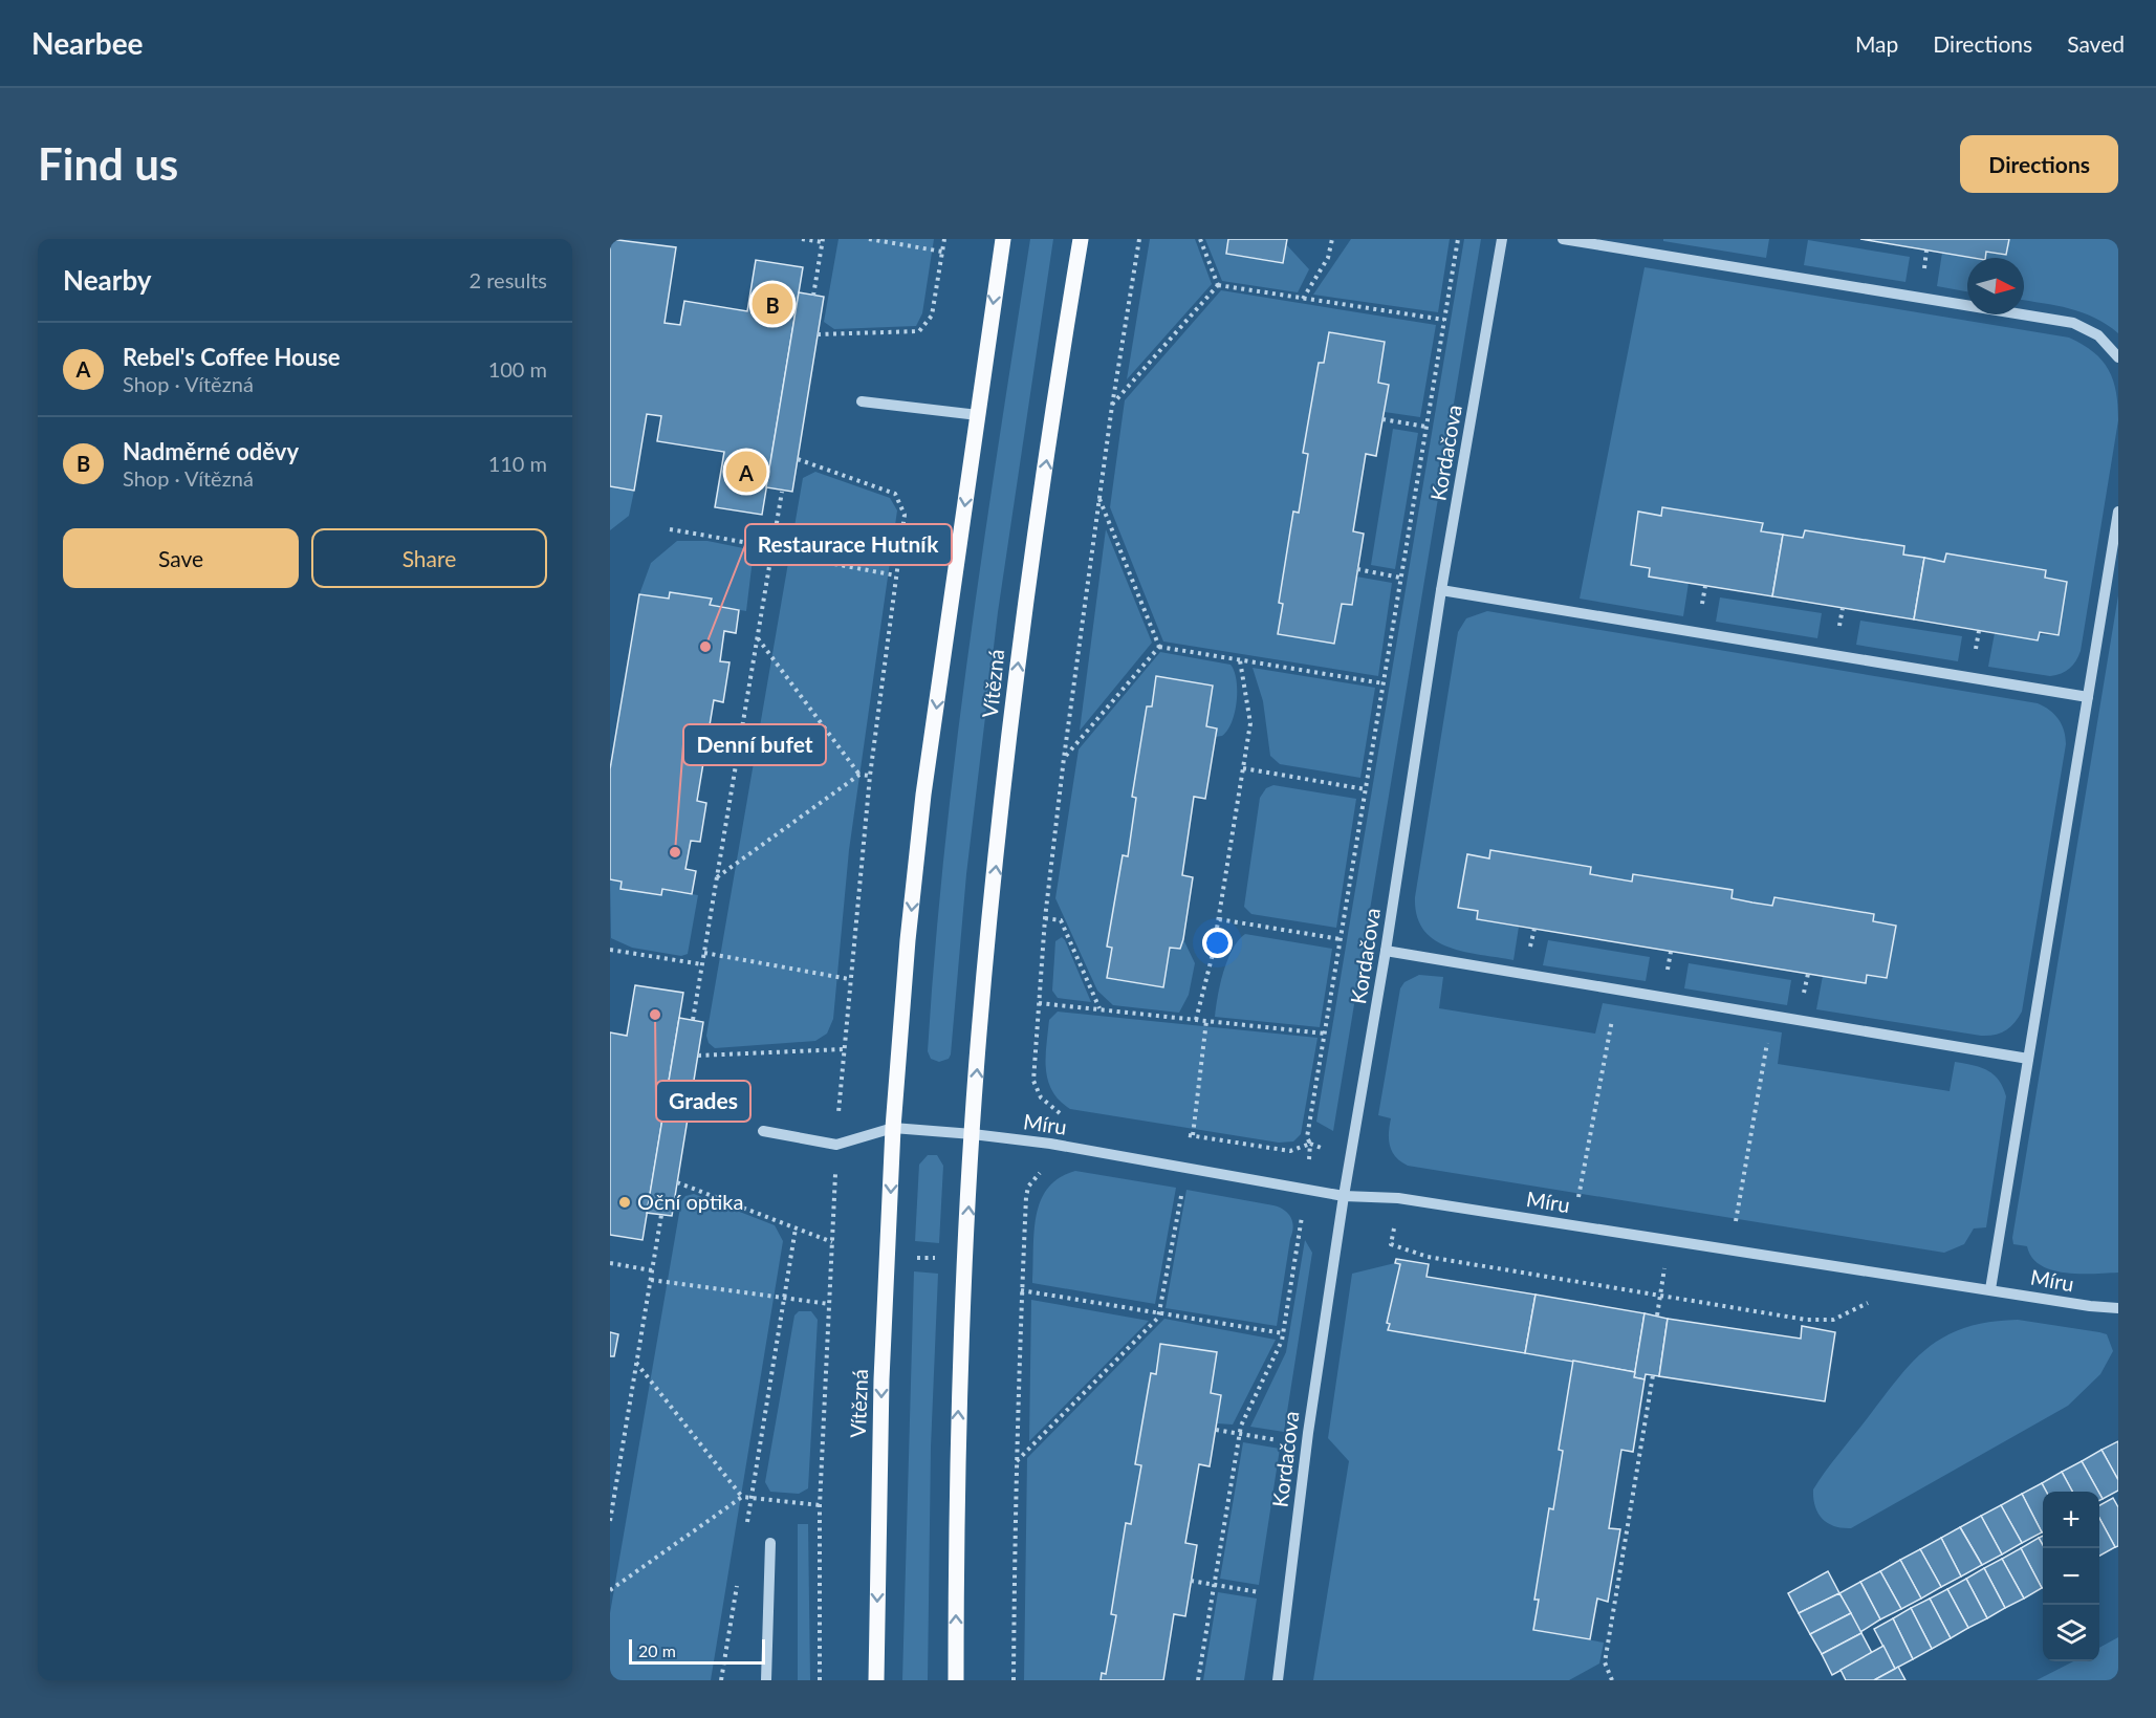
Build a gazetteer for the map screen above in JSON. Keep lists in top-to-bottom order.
{
  "streets": {
    "main road": ["Vítězná"],
    "street": ["Kordačova", "Míru"]
  },
  "crossings": [
    ["Kordačova", "Míru"],
    ["Vítězná", "Míru"]
  ],
  "places": [
    "Restaurace Hutník",
    "Denní bufet",
    "Grades",
    "Oční optika"
  ],
  "scale_bar": "20 m",
  "north": "right",
  "page": {
    "header": "Nearbee",
    "nav": ["Map", "Directions", "Saved"],
    "buttons": [
      "Directions",
      ["Save", "Share"]
    ],
    "title": "Find us",
    "heading": ["Nearby", "2 results"],
    "pins": ["B", "A"],
    "list": [
      {
        "mark": "A",
        "name": "Rebel's Coffee House",
        "note": "Shop · Vítězná",
        "value": "100 m"
      },
      {
        "mark": "B",
        "name": "Nadměrné oděvy",
        "note": "Shop · Vítězná",
        "value": "110 m"
      }
    ],
    "map_buttons": ["+", "−"],
    "scale": "20 m"
  }
}
